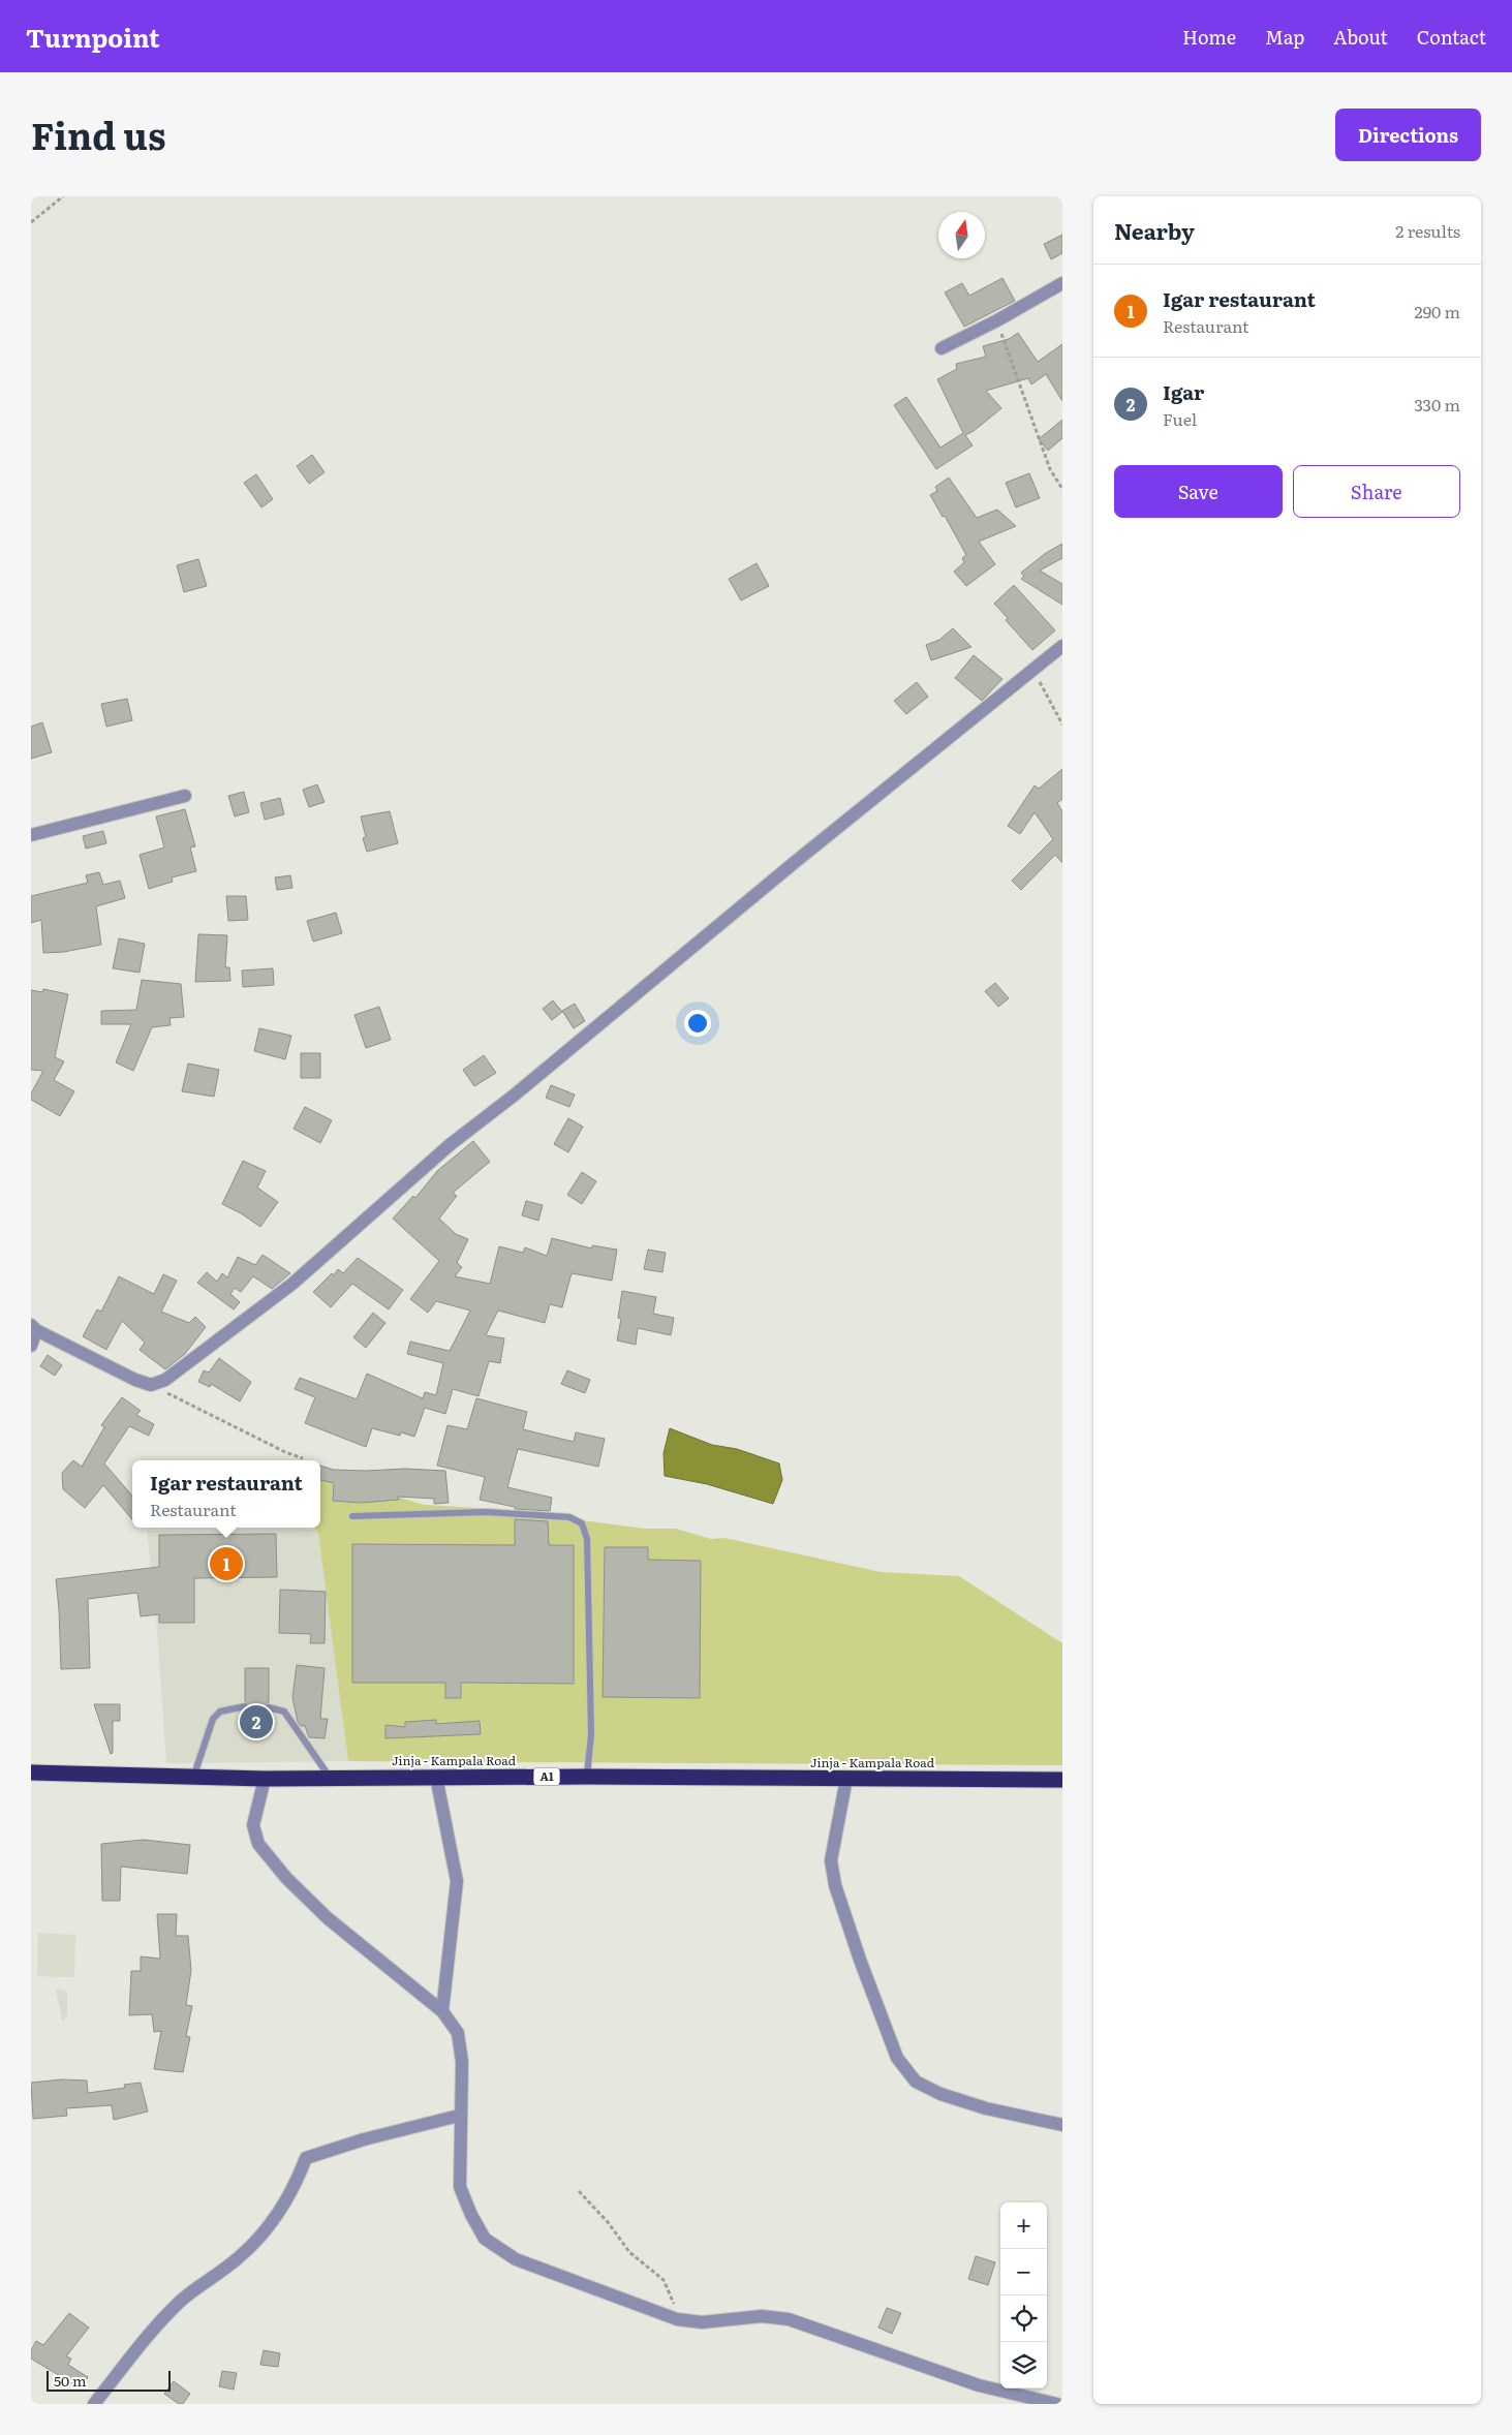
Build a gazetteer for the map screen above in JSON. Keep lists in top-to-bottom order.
{
  "streets": {
    "highway": ["Jinja - Kampala Road", "A1"]
  },
  "scale_bar": "50 m",
  "north": "top",
  "page": {
    "header": "Turnpoint",
    "nav": [
      "Home",
      "Map",
      "About",
      "Contact"
    ],
    "title": "Find us",
    "buttons": [
      "Directions",
      ["Save", "Share"]
    ],
    "heading": ["Nearby", "2 results"],
    "list": [
      {
        "mark": "1",
        "name": "Igar restaurant",
        "note": "Restaurant",
        "value": "290 m"
      },
      {
        "mark": "2",
        "name": "Igar",
        "note": "Fuel",
        "value": "330 m"
      }
    ],
    "popup": ["Igar restaurant", "Restaurant"],
    "pins": ["1", "2"],
    "map_buttons": ["+", "−"],
    "scale": "50 m"
  }
}
